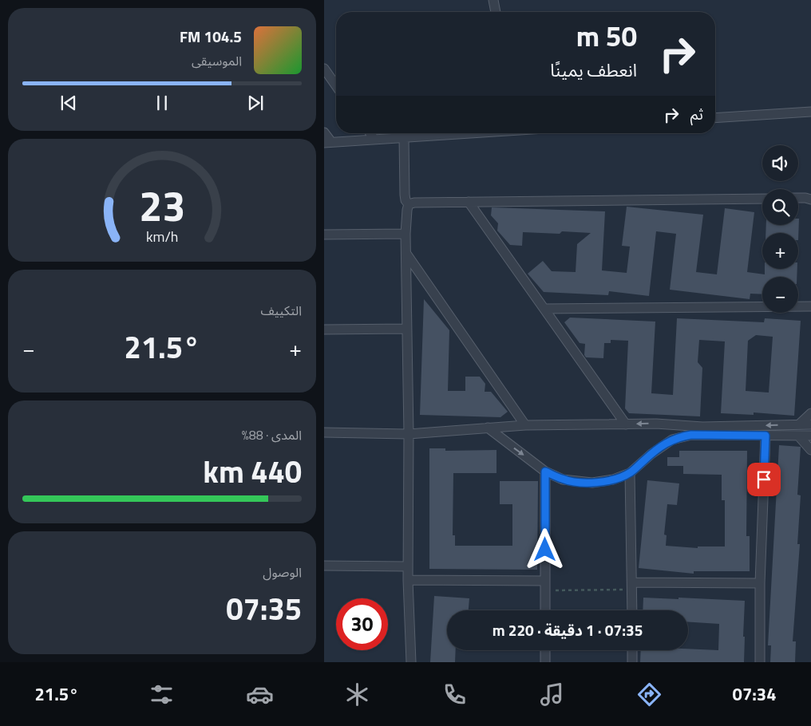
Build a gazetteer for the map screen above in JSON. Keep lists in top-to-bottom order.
{
  "page": {
    "turn": ["50 m", "انعطف يمينًا"],
    "song": ["104.5 FM", "الموسيقى"],
    "then": "ثم",
    "map_buttons": ["+", "−"],
    "tile": [
      "التكييف",
      ["المدى · 88%", "440 km"],
      ["الوصول", "07:35"]
    ],
    "heat": ["−", "21.5°", "+"],
    "limit": "30",
    "trip": "07:35 · 1 دقيقة · 220 m",
    "tabs": ["07:34", "21.5°"],
    "gauge": ["23", "km/h"]
  }
}
